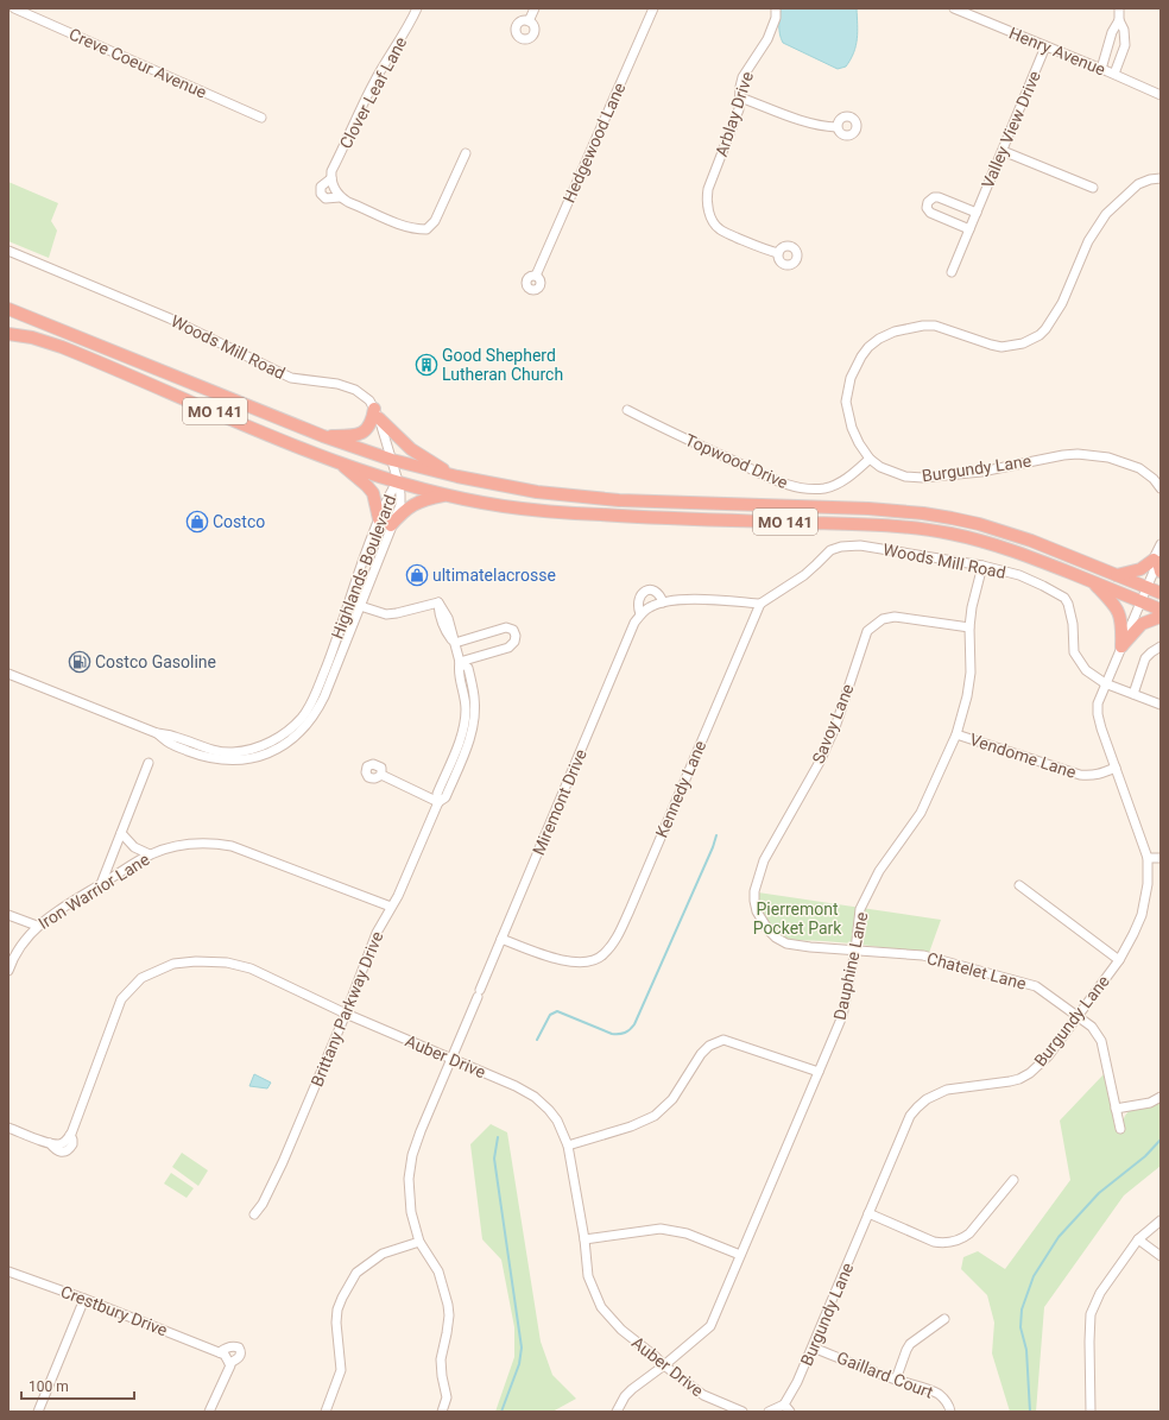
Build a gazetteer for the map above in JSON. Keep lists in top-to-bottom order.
{
  "streets": {
    "highway": ["MO 141"],
    "street": [
      "Henry Avenue",
      "Creve Coeur Avenue",
      "Clover Leaf Lane",
      "Arblay Drive",
      "Valley View Drive",
      "Hedgewood Lane",
      "Woods Mill Road",
      "Topwood Drive",
      "Burgundy Lane",
      "Highlands Boulevard",
      "Savoy Lane",
      "Vendome Lane",
      "Kennedy Lane",
      "Miremont Drive",
      "Iron Warrior Lane",
      "Dauphine Lane",
      "Chatelet Lane",
      "Brittany Parkway Drive",
      "Auber Drive",
      "Crestbury Drive",
      "Gaillard Court"
    ]
  },
  "crossings": [
    ["Henry Avenue", "Valley View Drive"],
    ["Woods Mill Road", "MO 141"],
    ["Woods Mill Road", "Burgundy Lane"],
    ["Woods Mill Road", "Highlands Boulevard"],
    ["Woods Mill Road", "Kennedy Lane"],
    ["Woods Mill Road", "Miremont Drive"],
    ["Woods Mill Road", "Dauphine Lane"],
    ["MO 141", "Burgundy Lane"],
    ["MO 141", "Highlands Boulevard"],
    ["Topwood Drive", "Burgundy Lane"],
    ["Burgundy Lane", "Vendome Lane"],
    ["Burgundy Lane", "Chatelet Lane"],
    ["Burgundy Lane", "Gaillard Court"],
    ["Highlands Boulevard", "Brittany Parkway Drive"],
    ["Savoy Lane", "Dauphine Lane"],
    ["Savoy Lane", "Chatelet Lane"],
    ["Vendome Lane", "Dauphine Lane"],
    ["Kennedy Lane", "Miremont Drive"],
    ["Miremont Drive", "Auber Drive"],
    ["Iron Warrior Lane", "Brittany Parkway Drive"],
    ["Dauphine Lane", "Chatelet Lane"],
    ["Dauphine Lane", "Auber Drive"],
    ["Brittany Parkway Drive", "Auber Drive"]
  ],
  "parks": ["Pierremont Pocket Park"],
  "places": {
    "building": ["Good Shepherd Lutheran Church"],
    "shop": ["Costco", "ultimatelacrosse"],
    "fuel station": ["Costco Gasoline"]
  },
  "scale_bar": "100 m"
}
